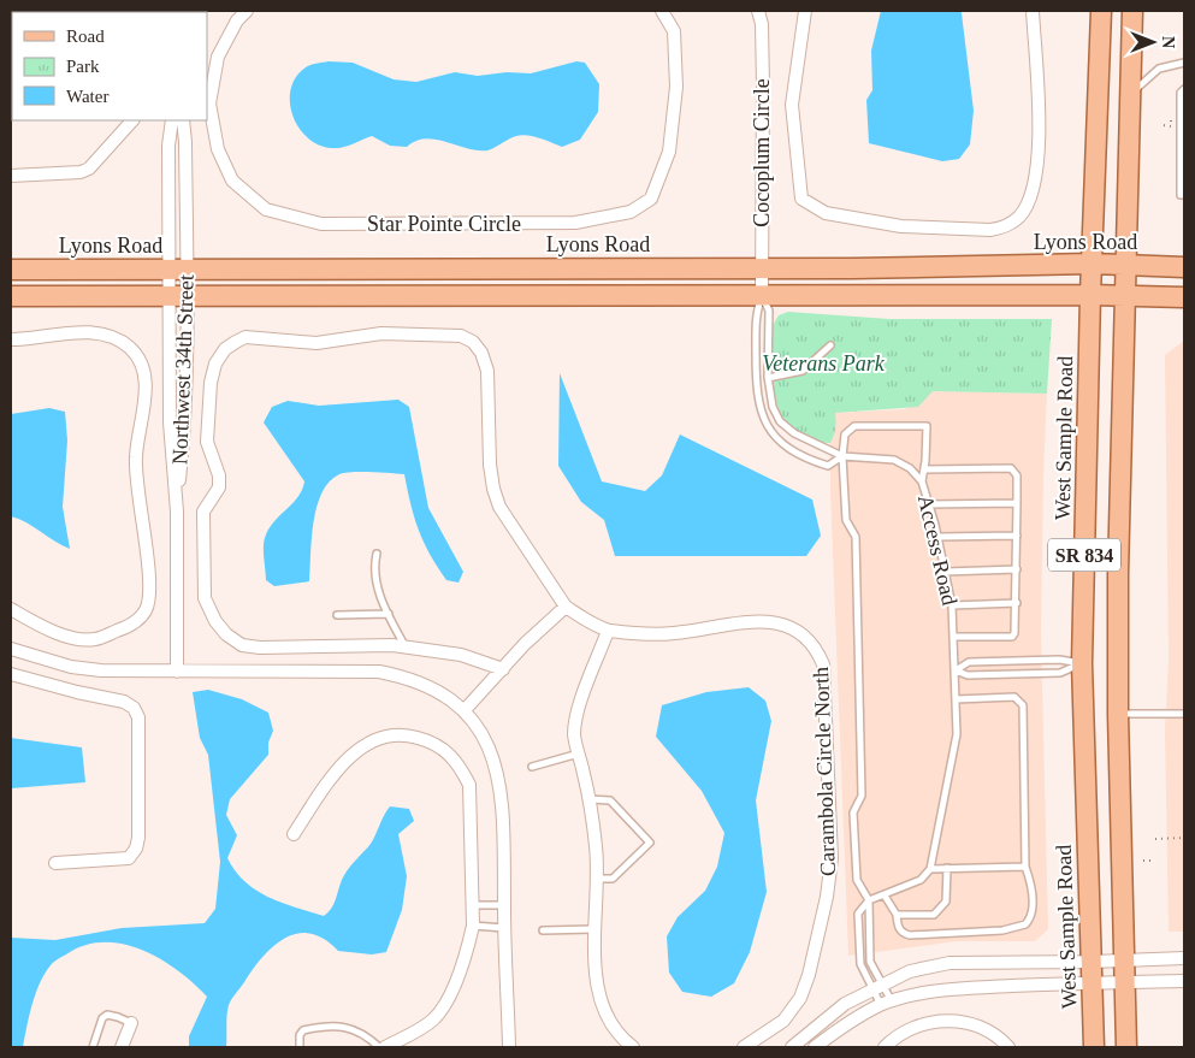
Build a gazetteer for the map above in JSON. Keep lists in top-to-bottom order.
{
  "streets": {
    "main road": ["Lyons Road", "West Sample Road", "SR 834"],
    "street": [
      "Cocoplum Circle",
      "Star Pointe Circle",
      "Northwest 34th Street",
      "Carambola Circle North"
    ],
    "lane": ["Access Road"]
  },
  "crossings": [
    ["Cocoplum Circle", "Lyons Road"],
    ["Cocoplum Circle", "Access Road"],
    ["Lyons Road", "Northwest 34th Street"],
    ["Lyons Road", "West Sample Road"],
    ["Lyons Road", "SR 834"]
  ],
  "parks": ["Veterans Park"],
  "legend": ["Road", "Park", "Water"],
  "north": "right"
}
